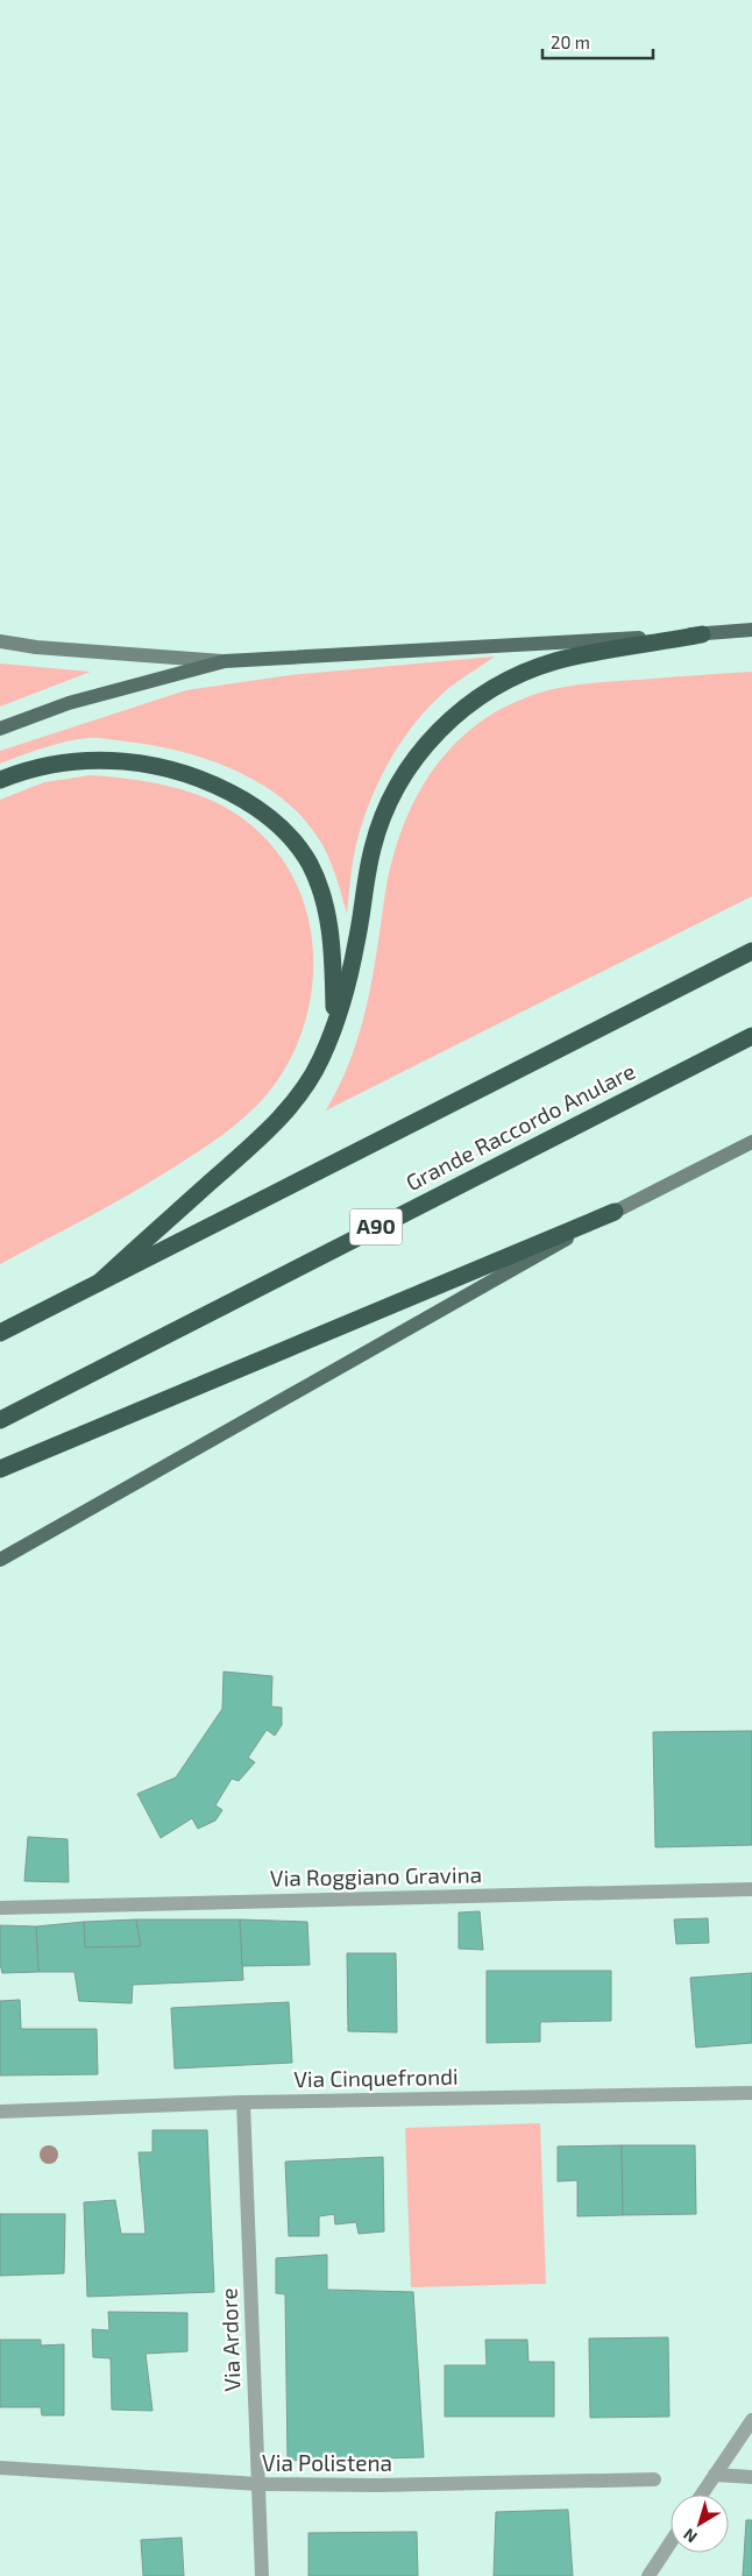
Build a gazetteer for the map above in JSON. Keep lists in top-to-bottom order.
{
  "streets": {
    "highway": ["Grande Raccordo Anulare", "A90"],
    "street": [
      "Via Roggiano Gravina",
      "Via Cinquefrondi",
      "Via Ardore",
      "Via Polistena"
    ]
  },
  "crossings": [
    ["Via Cinquefrondi", "Via Ardore"],
    ["Via Ardore", "Via Polistena"]
  ],
  "scale_bar": "20 m",
  "north": "bottom left"
}
